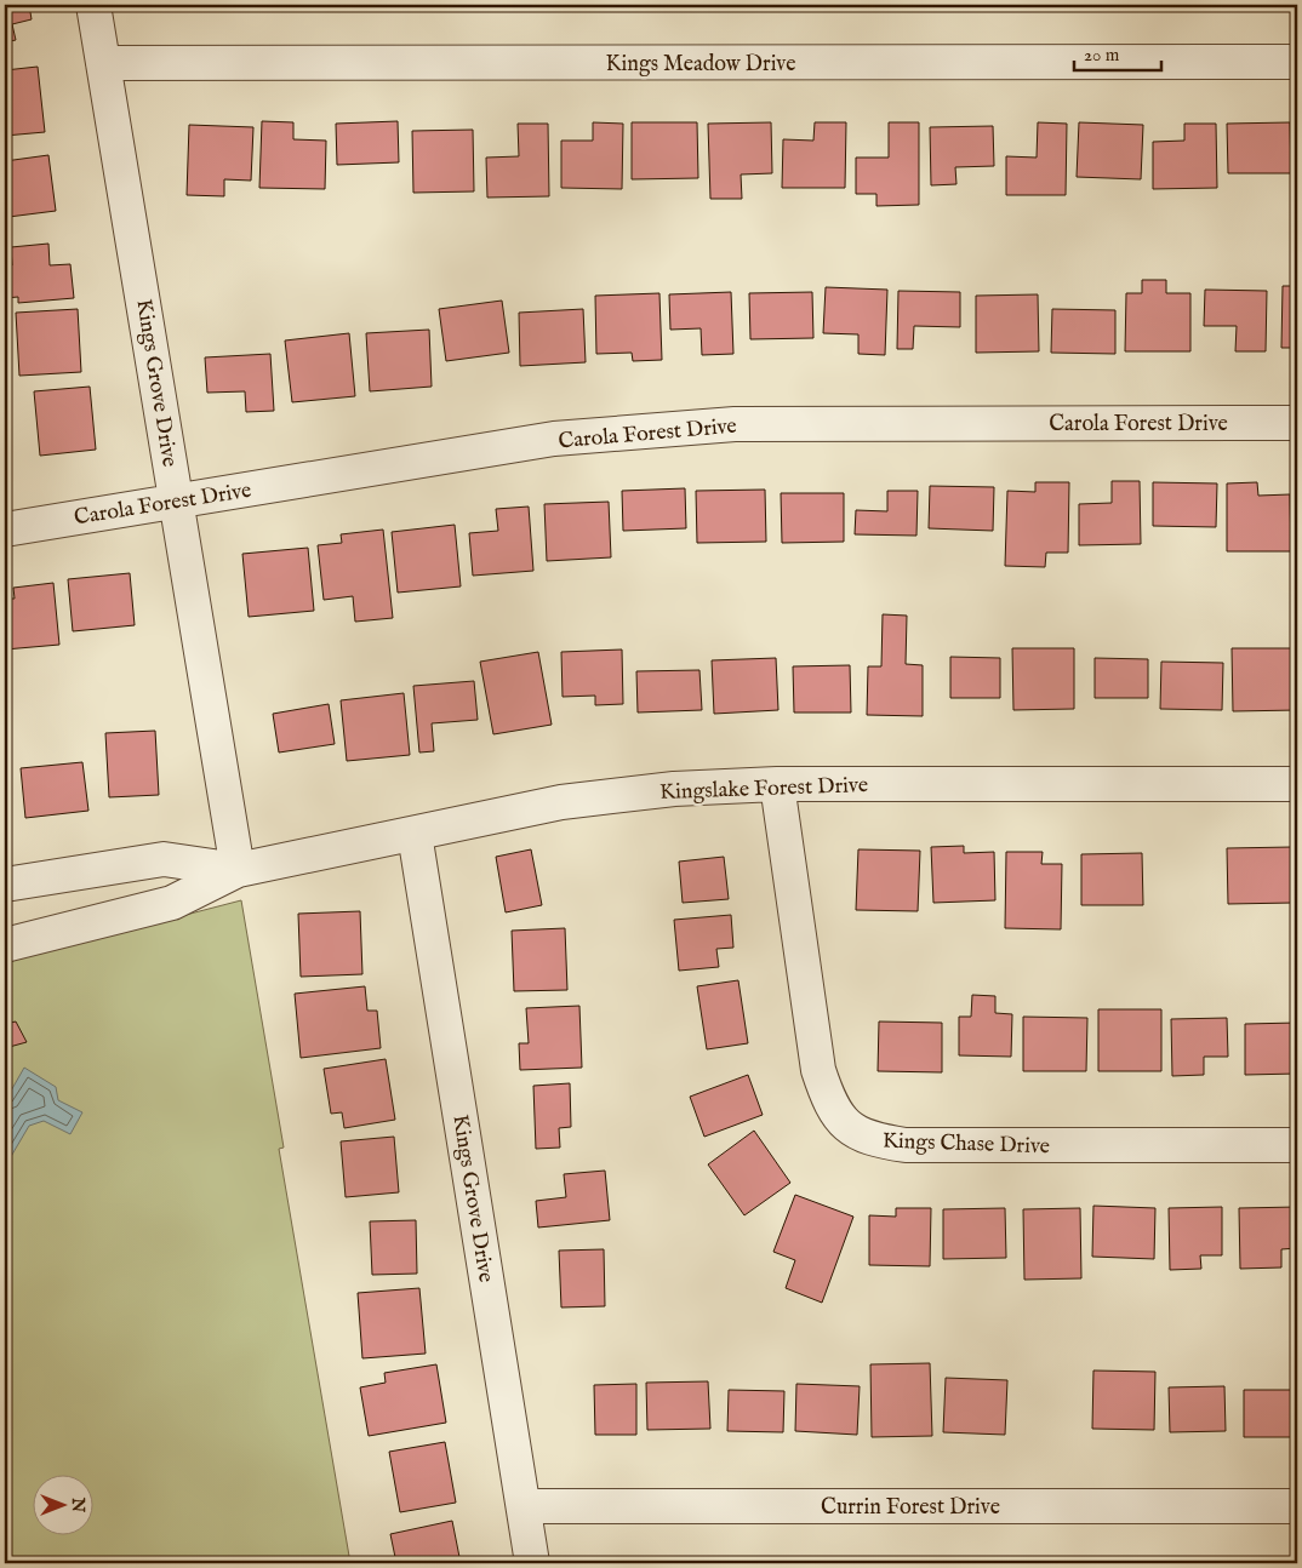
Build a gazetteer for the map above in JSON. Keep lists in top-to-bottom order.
{
  "streets": {
    "street": [
      "Kings Meadow Drive",
      "Kings Grove Drive",
      "Carola Forest Drive",
      "Kingslake Forest Drive",
      "Kings Chase Drive",
      "Currin Forest Drive"
    ]
  },
  "crossings": [
    ["Kings Meadow Drive", "Kings Grove Drive"],
    ["Kings Grove Drive", "Carola Forest Drive"],
    ["Kings Grove Drive", "Kingslake Forest Drive"],
    ["Kings Grove Drive", "Currin Forest Drive"],
    ["Kingslake Forest Drive", "Kings Chase Drive"]
  ],
  "scale_bar": "20 m",
  "north": "right"
}
